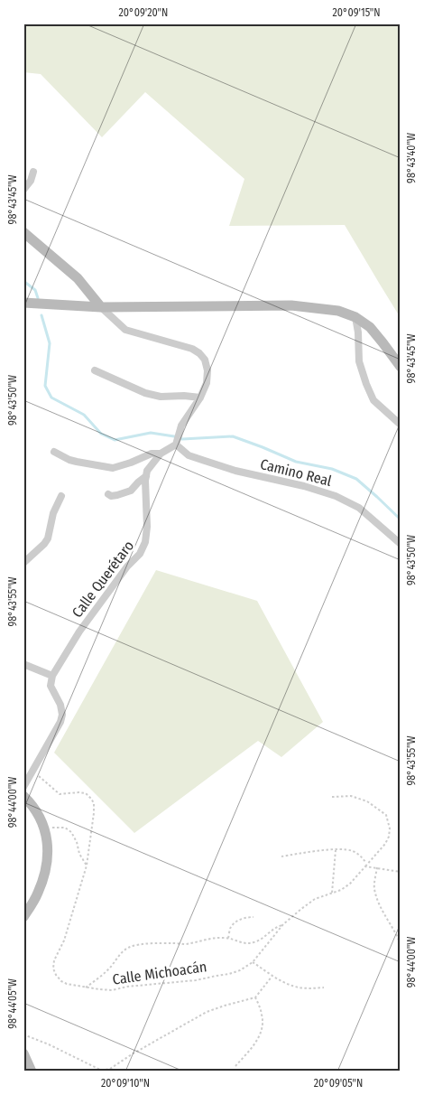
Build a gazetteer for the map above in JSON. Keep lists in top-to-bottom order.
{
  "streets": {
    "street": ["Camino Real", "Calle Querétaro"],
    "path": ["Calle Michoacán"]
  },
  "coordinates": [
    "20°09'20\"N",
    "20°09'15\"N",
    "98°43'40\"W",
    "98°43'45\"W",
    "98°43'50\"W",
    "98°43'55\"W",
    "98°44'00\"W",
    "98°44'05\"W",
    "20°09'10\"N",
    "20°09'05\"N"
  ]
}
